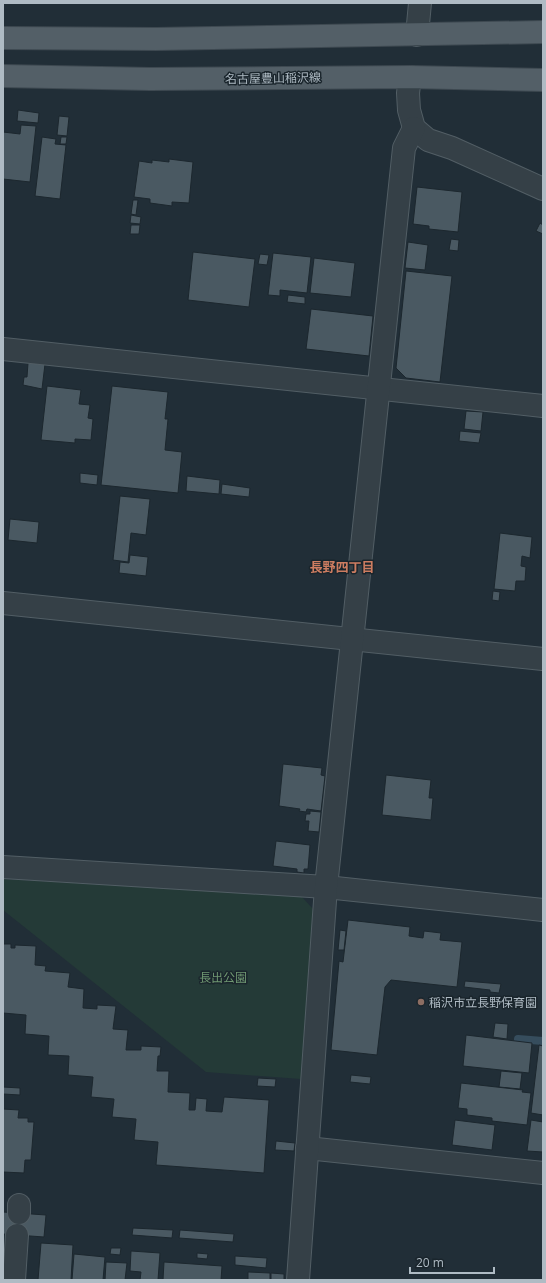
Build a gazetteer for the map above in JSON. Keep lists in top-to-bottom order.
{
  "streets": {
    "main road": ["名古屋豊山稲沢線"]
  },
  "districts": ["長野四丁目"],
  "parks": ["長出公園"],
  "places": ["稲沢市立長野保育園"],
  "scale_bar": "20 m"
}
